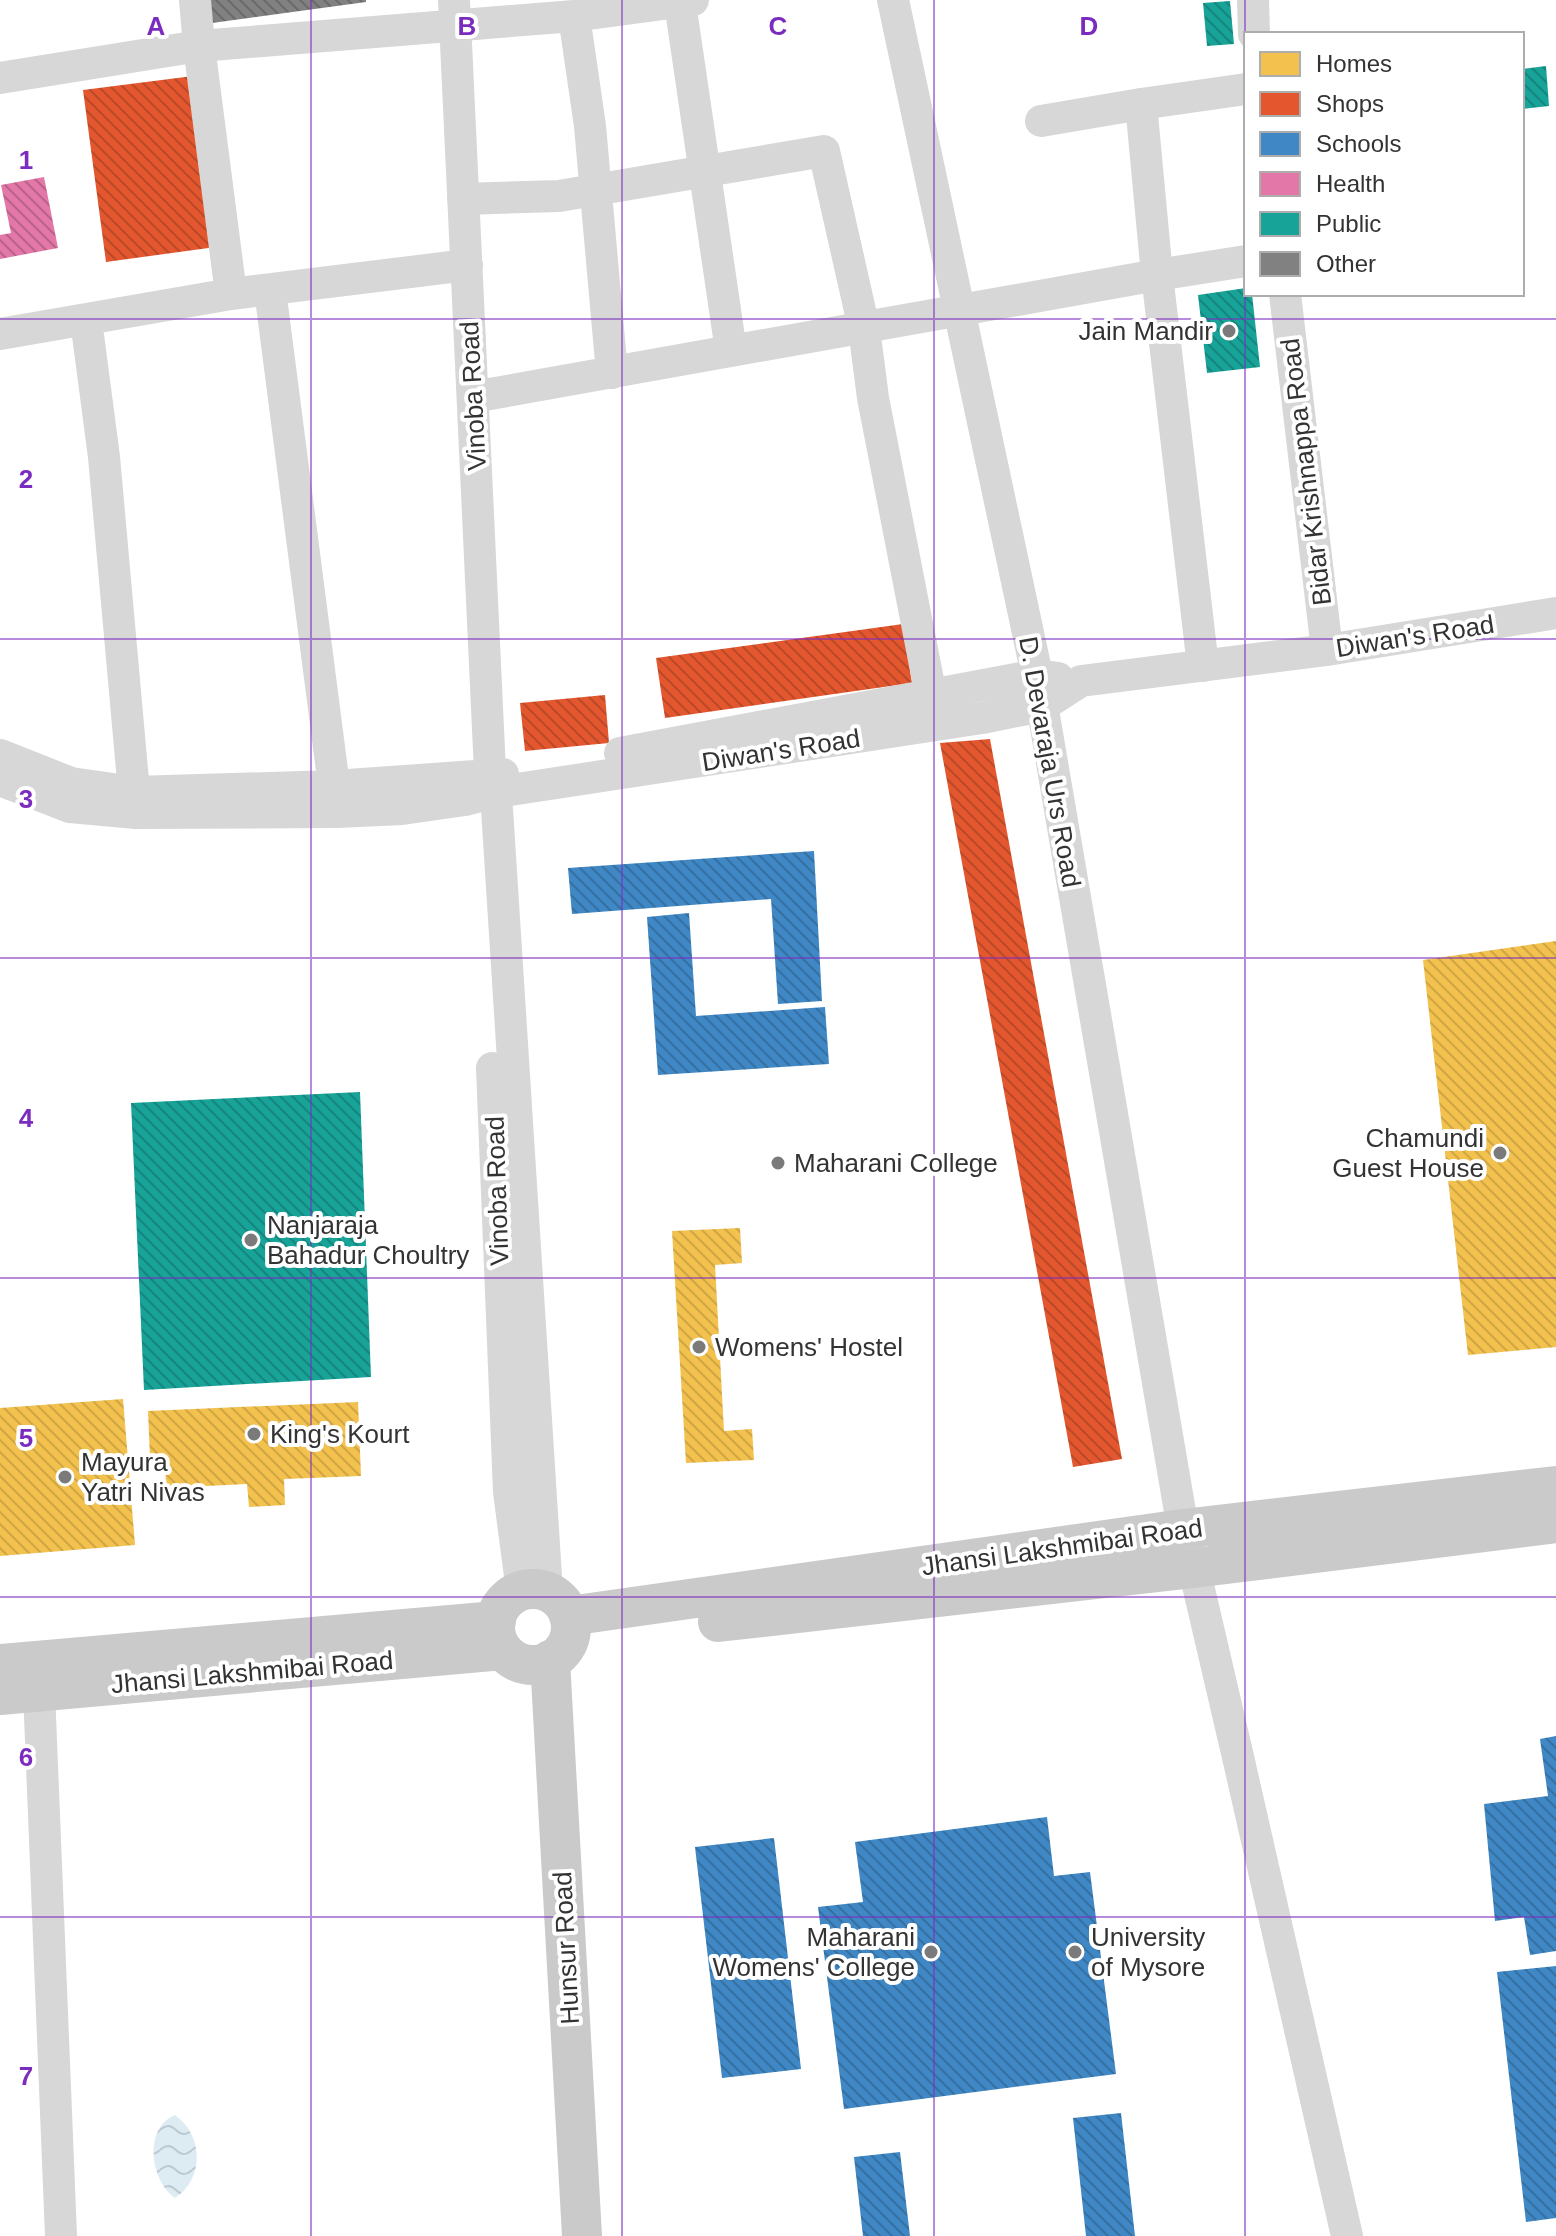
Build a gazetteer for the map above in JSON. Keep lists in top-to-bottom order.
{
  "streets": {
    "main road": ["Jhansi Lakshmibai Road", "Hunsur Road"],
    "street": [
      "Vinoba Road",
      "Bidar Krishnappa Road",
      "Diwan's Road",
      "D. Devaraja Urs Road"
    ]
  },
  "crossings": [
    ["Vinoba Road", "Diwan's Road"],
    ["Vinoba Road", "Jhansi Lakshmibai Road"],
    ["Vinoba Road", "Hunsur Road"],
    ["Bidar Krishnappa Road", "Diwan's Road"],
    ["Diwan's Road", "D. Devaraja Urs Road"],
    ["D. Devaraja Urs Road", "Jhansi Lakshmibai Road"],
    ["Jhansi Lakshmibai Road", "Hunsur Road"]
  ],
  "places": [
    "Jain Mandir",
    "Chamundi Guest House",
    "Maharani College",
    "Nanjaraja Bahadur Choultry",
    "Womens' Hostel",
    "King's Kourt",
    "Mayura Yatri Nivas",
    "Maharani Womens' College",
    "University of Mysore"
  ],
  "legend": [
    "Homes",
    "Shops",
    "Schools",
    "Health",
    "Public",
    "Other"
  ],
  "grid": {
    "columns": [
      "A",
      "B",
      "C",
      "D"
    ],
    "rows": [
      "1",
      "2",
      "3",
      "4",
      "5",
      "6",
      "7"
    ]
  }
}
